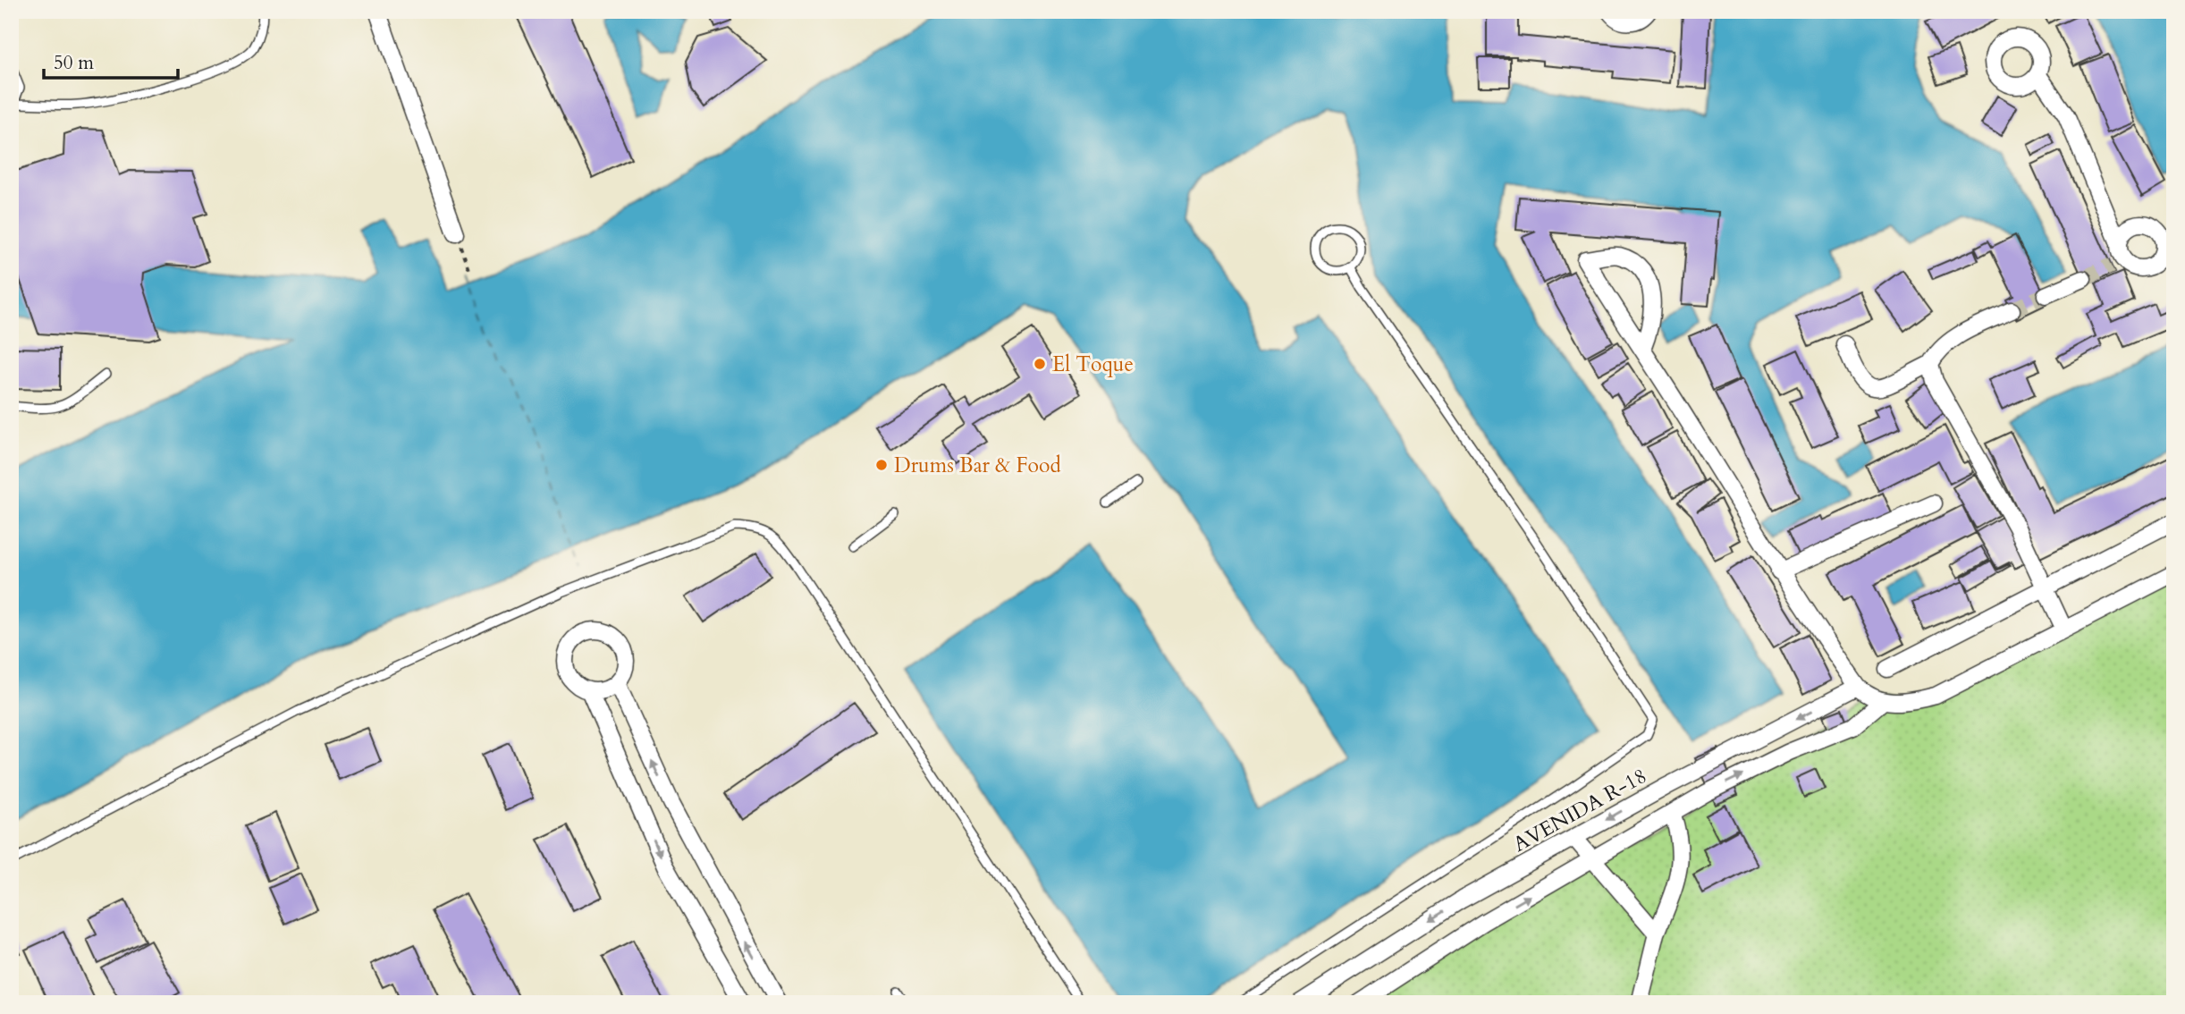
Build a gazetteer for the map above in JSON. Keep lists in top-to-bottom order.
{
  "streets": {
    "street": ["AVENIDA R-18"]
  },
  "places": ["El Toque", "Drums Bar & Food"],
  "scale_bar": "50 m"
}
